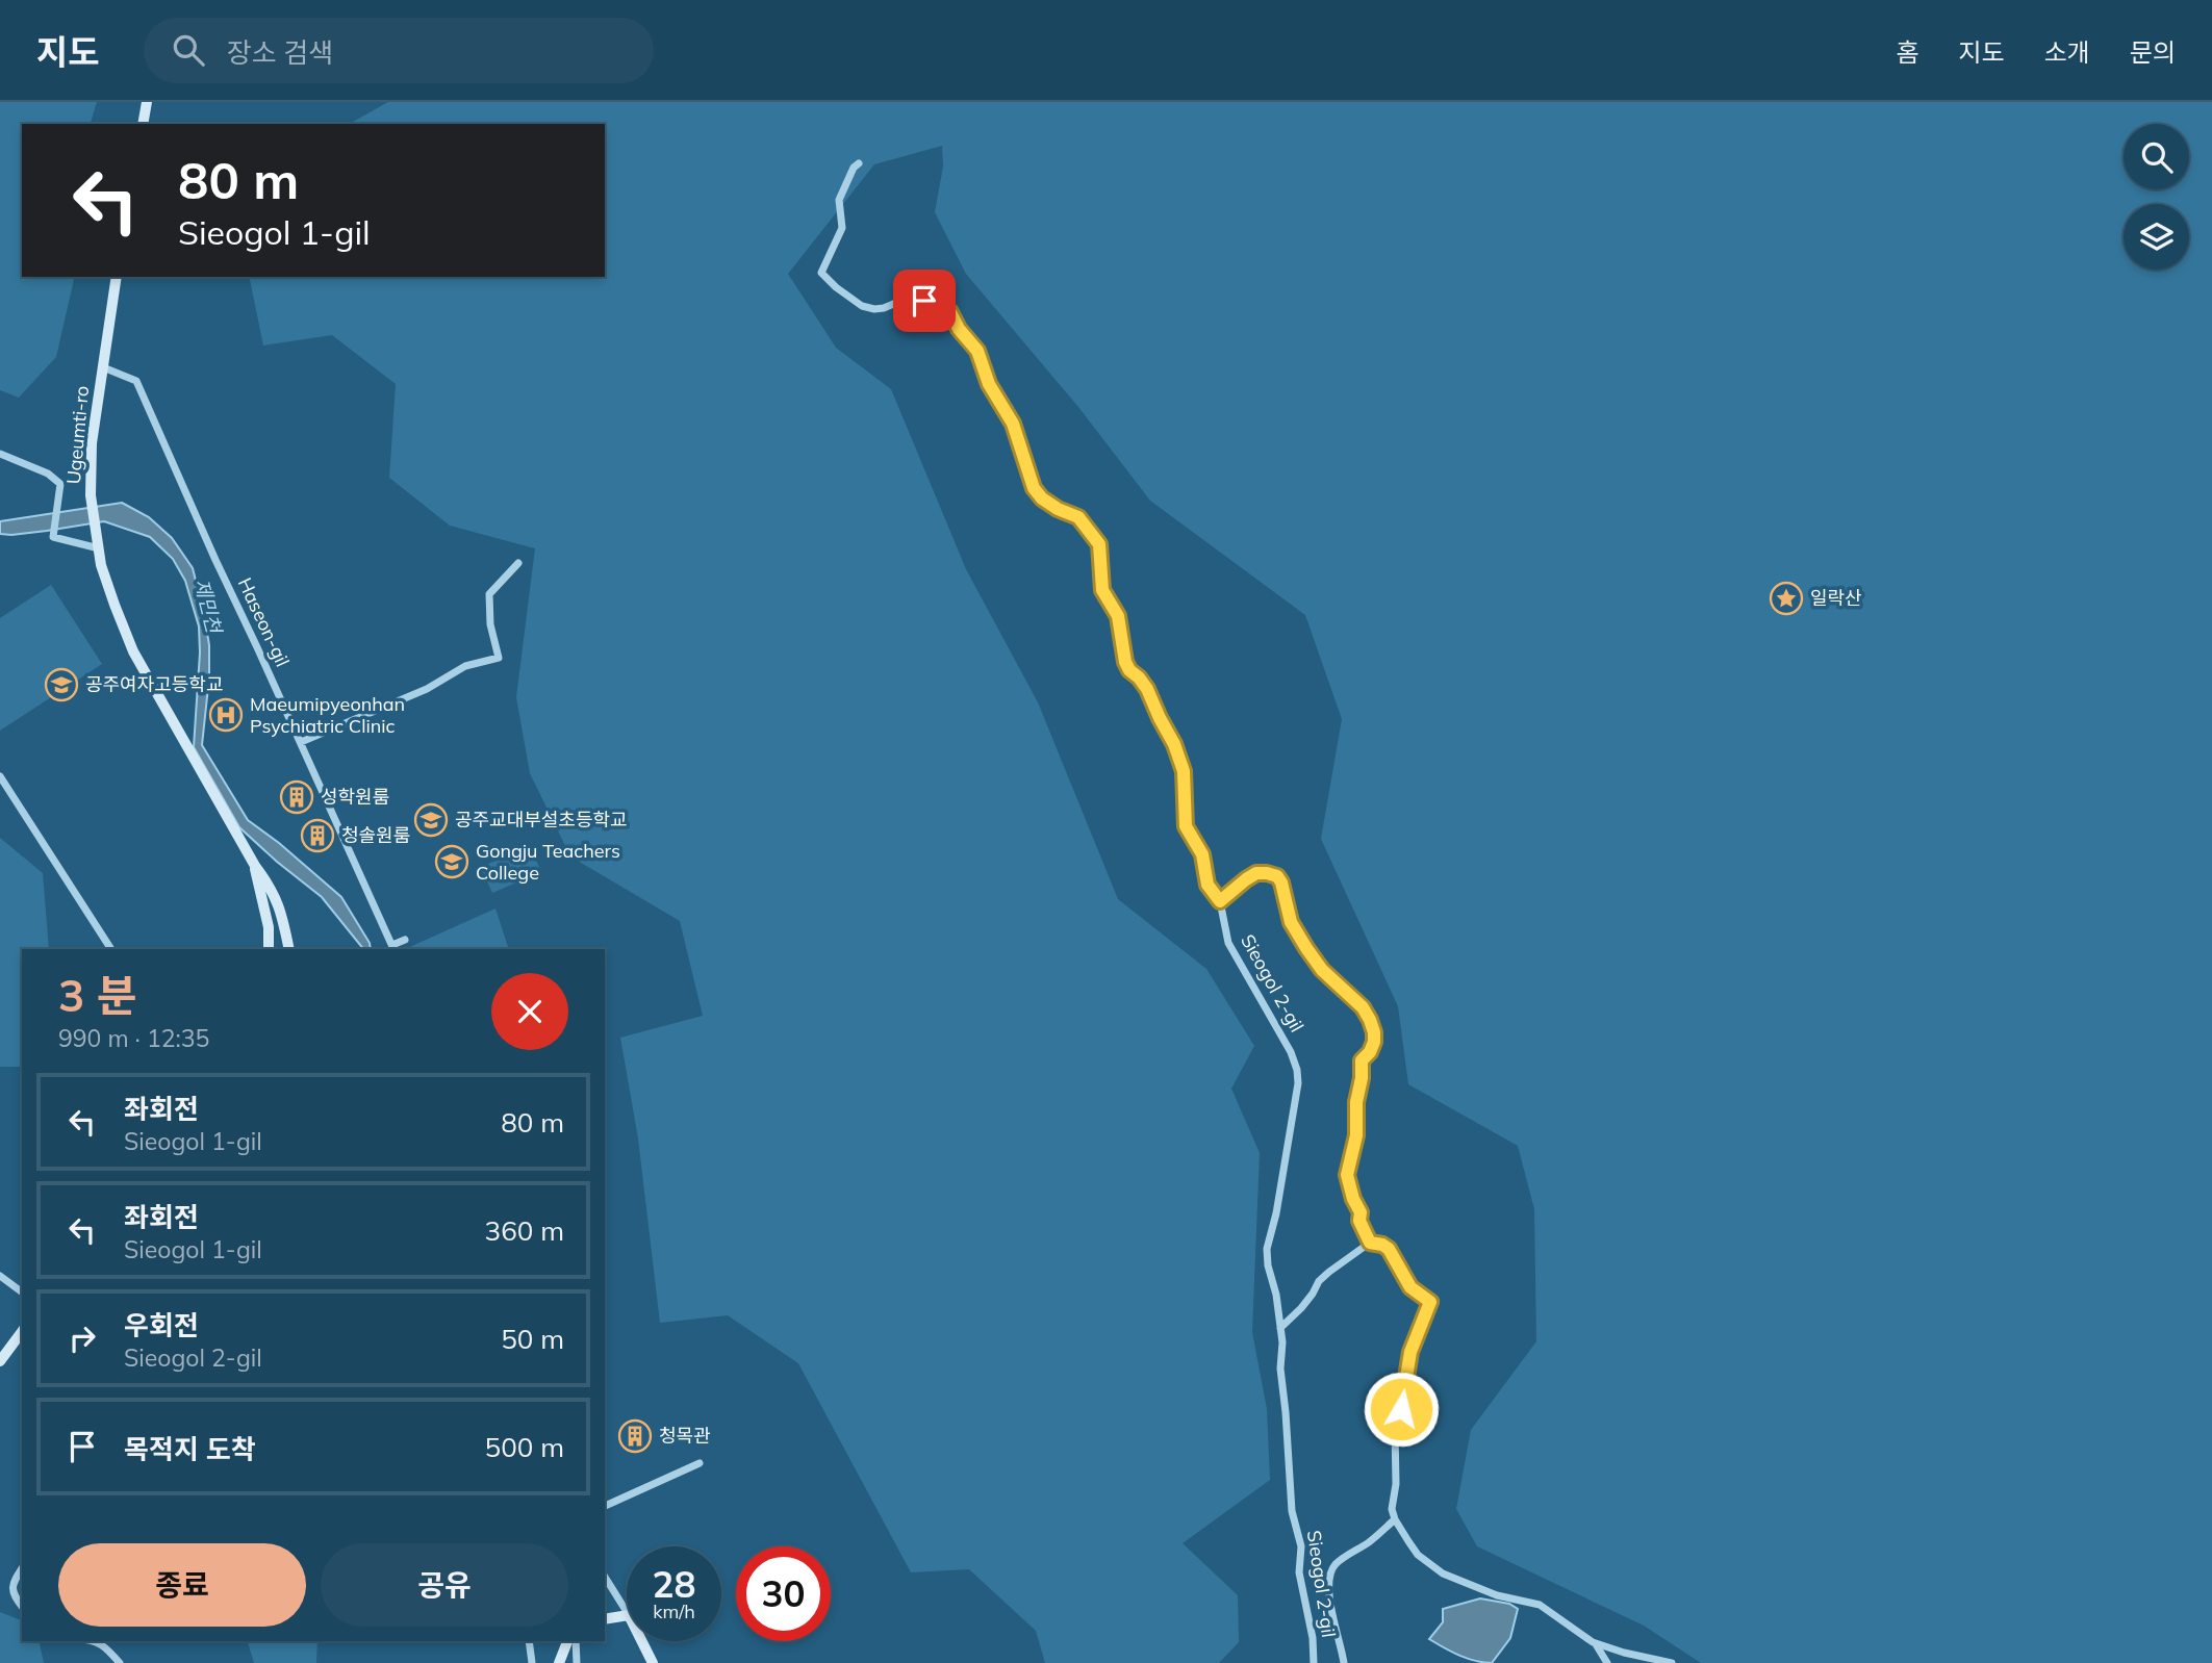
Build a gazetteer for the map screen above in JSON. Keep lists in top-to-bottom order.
{
  "streets": {
    "main road": ["Ugeumti-ro"],
    "street": ["Haseon-gil", "Sieogol 2-gil"]
  },
  "crossings": [
    ["Ugeumti-ro", "Haseon-gil"]
  ],
  "water": ["제민천"],
  "places": {
    "place": ["일락산"],
    "school or university": ["공주여자고등학교", "공주교대부설초등학교", "Gongju Teachers College"],
    "hospital": ["Maeumipyeonhan Psychiatric Clinic"],
    "building": ["성학원룸", "청솔원룸", "청목관"]
  },
  "page": {
    "header": "지도",
    "search": "장소 검색",
    "nav": [
      "홈",
      "지도",
      "소개",
      "문의"
    ],
    "turn": ["80 m", "Sieogol 1-gil"],
    "heading": ["3 분", "990 m · 12:35"],
    "list": [
      {
        "name": "좌회전",
        "note": "Sieogol 1-gil",
        "value": "80 m"
      },
      {
        "name": "좌회전",
        "note": "Sieogol 1-gil",
        "value": "360 m"
      },
      {
        "name": "우회전",
        "note": "Sieogol 2-gil",
        "value": "50 m"
      },
      {
        "name": "목적지 도착",
        "value": "500 m"
      }
    ],
    "buttons": ["종료", "공유"],
    "speed": "28 km/h",
    "limit": "30"
  }
}
